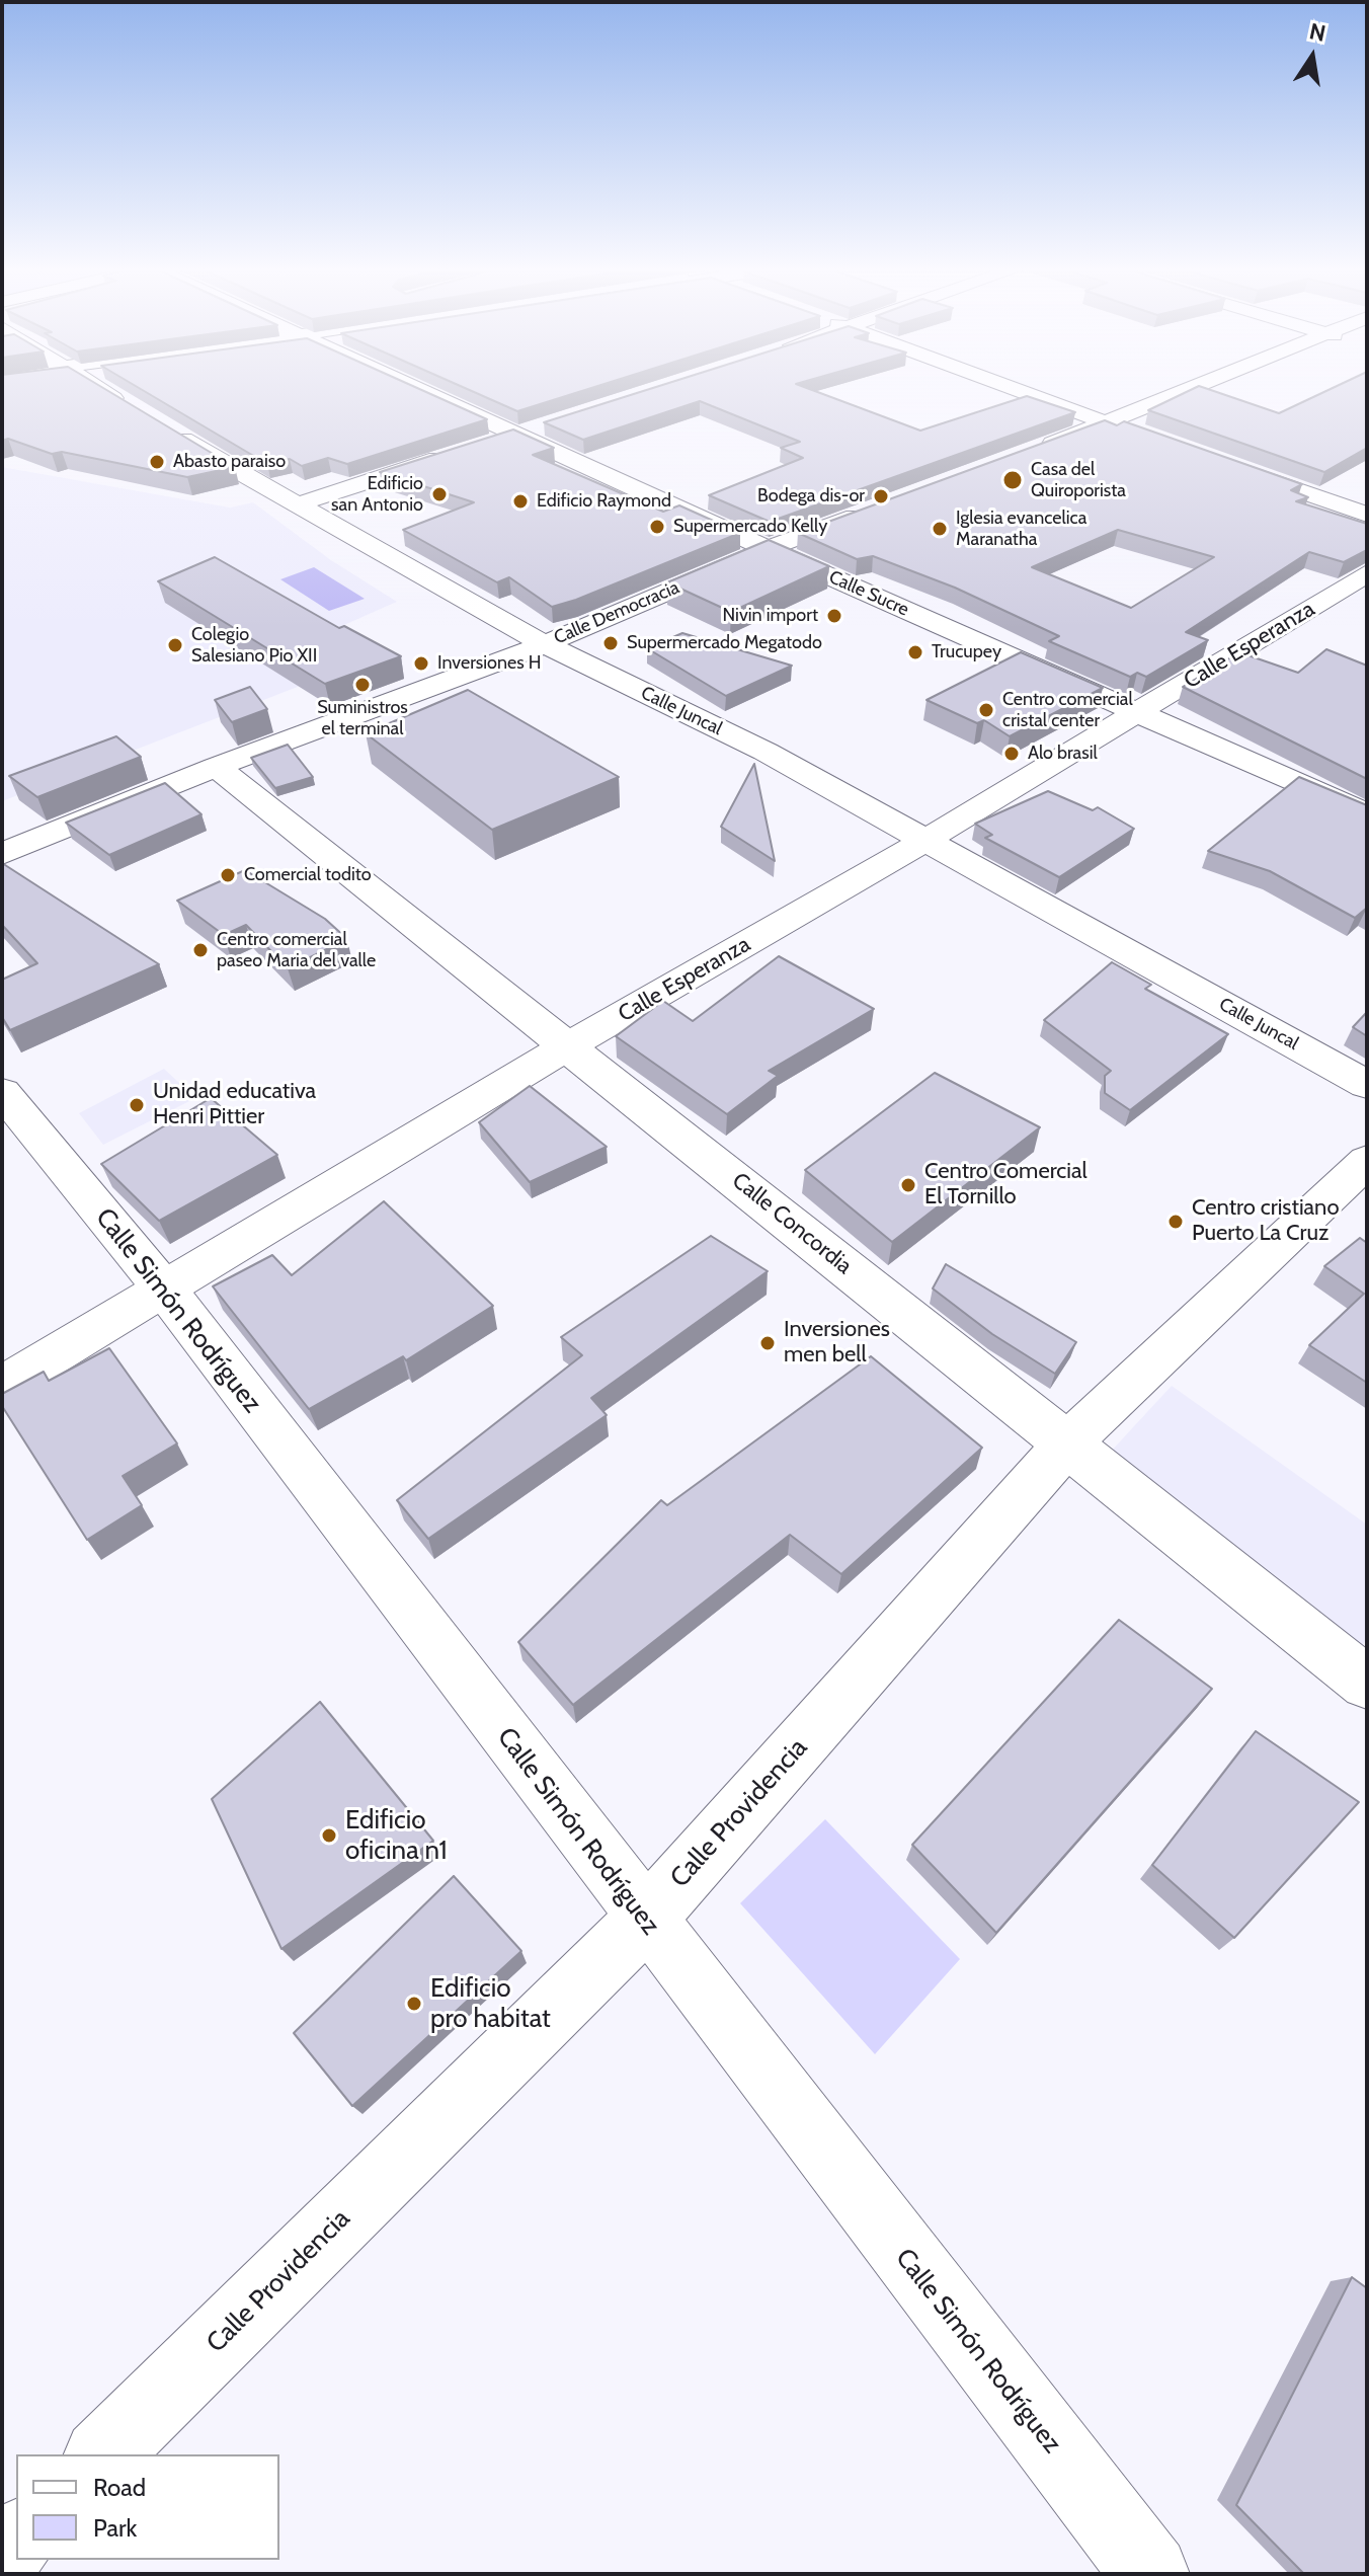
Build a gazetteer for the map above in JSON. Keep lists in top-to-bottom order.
{
  "streets": {
    "street": [
      "Calle Sucre",
      "Calle Democracia",
      "Calle Esperanza",
      "Calle Juncal",
      "Calle Concordia",
      "Calle Simón Rodríguez",
      "Calle Providencia"
    ]
  },
  "crossings": [
    ["Calle Sucre", "Calle Democracia"],
    ["Calle Sucre", "Calle Esperanza"],
    ["Calle Democracia", "Calle Juncal"],
    ["Calle Democracia", "Calle Concordia"],
    ["Calle Esperanza", "Calle Juncal"],
    ["Calle Esperanza", "Calle Concordia"],
    ["Calle Esperanza", "Calle Simón Rodríguez"],
    ["Calle Concordia", "Calle Providencia"],
    ["Calle Simón Rodríguez", "Calle Providencia"]
  ],
  "places": [
    "Abasto paraiso",
    "Casa del Quiroporista",
    "Edificio san Antonio",
    "Bodega dis-or",
    "Edificio Raymond",
    "Supermercado Kelly",
    "Iglesia evancelica Maranatha",
    "Nivin import",
    "Supermercado Megatodo",
    "Colegio Salesiano Pio XII",
    "Trucupey",
    "Inversiones H",
    "Suministros el terminal",
    "Centro comercial cristal center",
    "Alo brasil",
    "Comercial todito",
    "Centro comercial paseo Maria del valle",
    "Unidad educativa Henri Pittier",
    "Centro Comercial El Tornillo",
    "Centro cristiano Puerto La Cruz",
    "Inversiones men bell",
    "Edificio oficina n1",
    "Edificio pro habitat"
  ],
  "legend": ["Road", "Park"],
  "north": "top"
}
